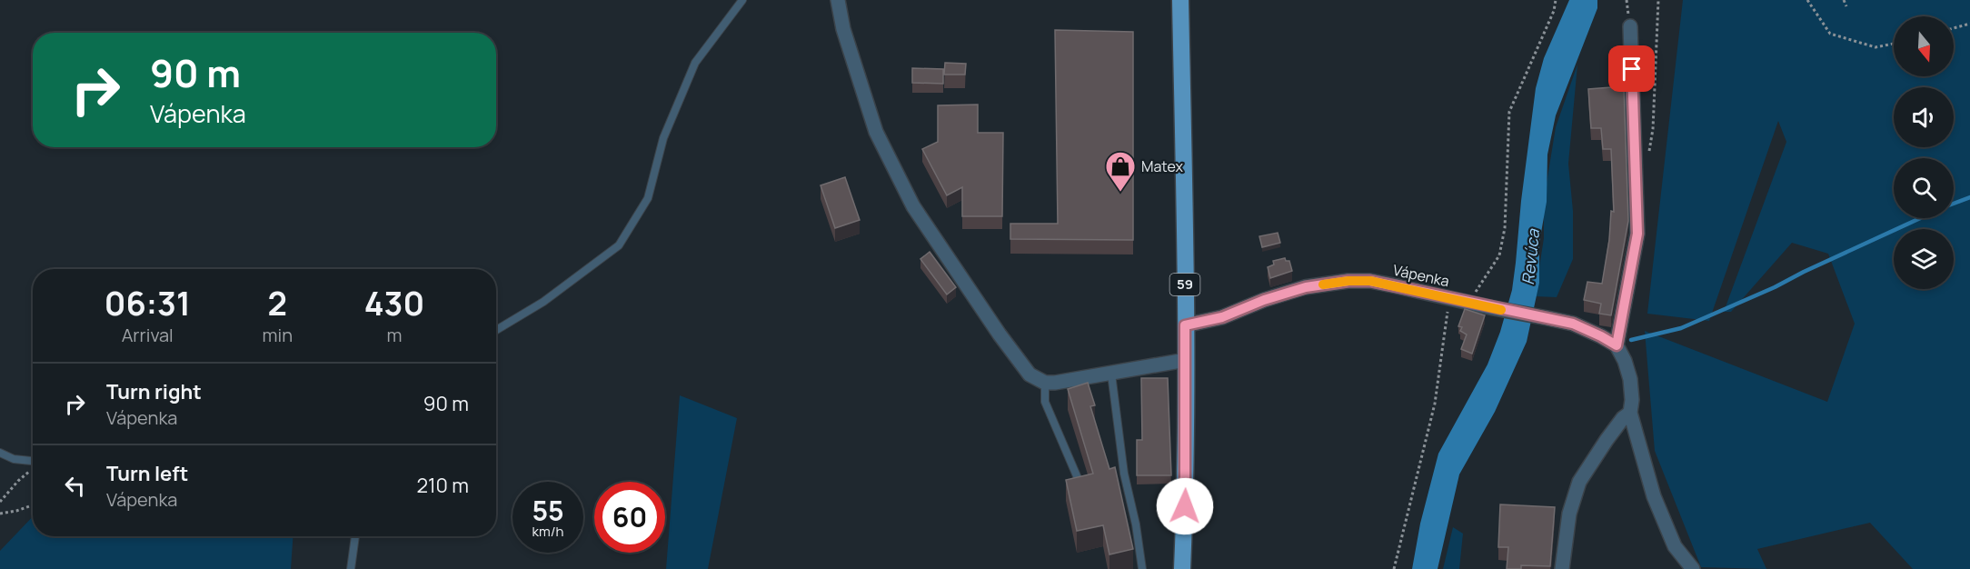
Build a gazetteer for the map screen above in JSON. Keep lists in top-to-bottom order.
{
  "streets": {
    "main road": ["59"],
    "street": ["Vápenka"]
  },
  "crossings": [
    ["Vápenka", "59"]
  ],
  "water": ["Revúca"],
  "places": {
    "shop": ["Matex"]
  },
  "north": "bottom",
  "page": {
    "turn": ["90 m", "Vápenka"],
    "eta": [
      "06:31",
      "Arrival",
      "2",
      "min",
      "430",
      "m"
    ],
    "list": [
      {
        "name": "Turn right",
        "note": "Vápenka",
        "value": "90 m"
      },
      {
        "name": "Turn left",
        "note": "Vápenka",
        "value": "210 m"
      }
    ],
    "speed": "55 km/h",
    "limit": "60"
  }
}
